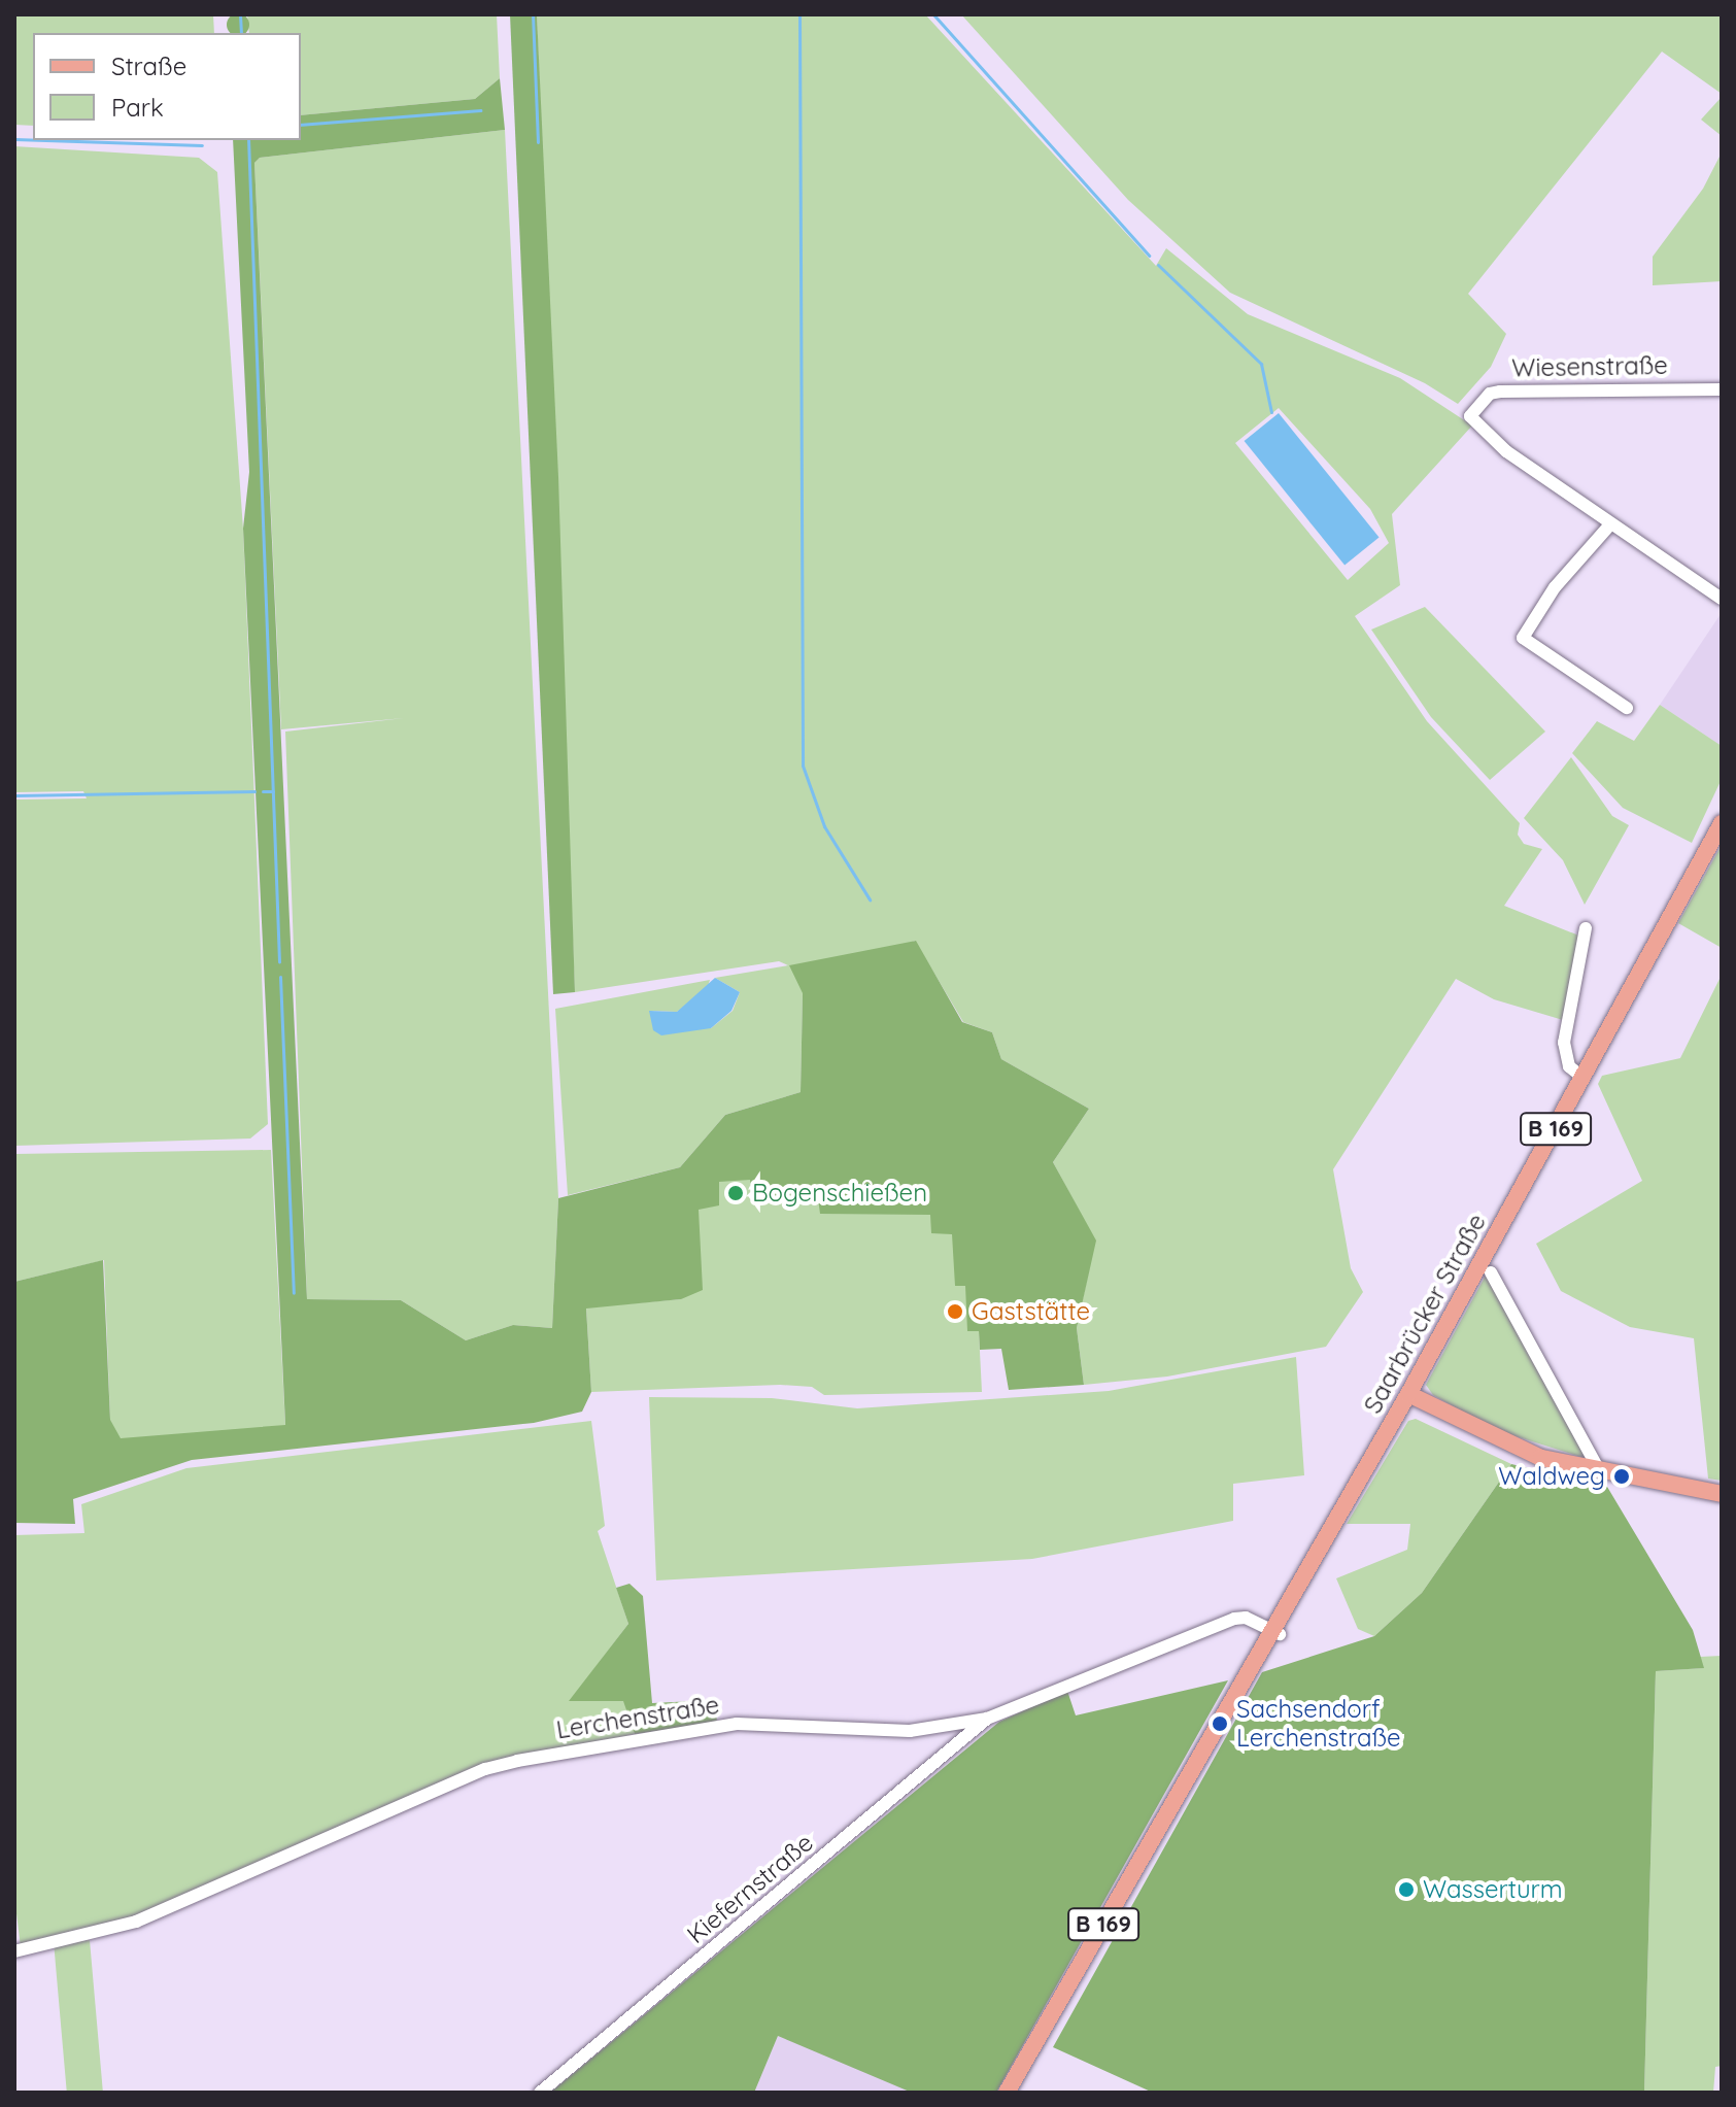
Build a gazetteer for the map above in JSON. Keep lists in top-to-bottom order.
{
  "streets": {
    "main road": ["B 169", "Saarbrücker Straße"],
    "street": ["Wiesenstraße", "Lerchenstraße", "Kiefernstraße"]
  },
  "crossings": [
    ["Saarbrücker Straße", "Lerchenstraße"],
    ["Lerchenstraße", "Kiefernstraße"]
  ],
  "places": [
    "Bogenschießen",
    "Gaststätte",
    "Waldweg",
    "Sachsendorf Lerchenstraße",
    "Wasserturm"
  ],
  "legend": ["Straße", "Park"]
}
